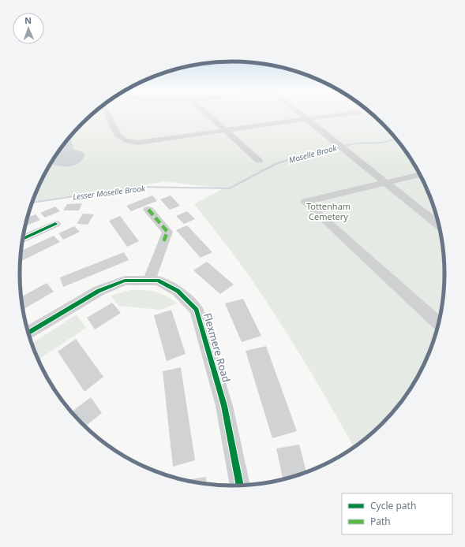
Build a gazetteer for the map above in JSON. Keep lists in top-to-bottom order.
{
  "streets": {
    "street": ["Flexmere Road"]
  },
  "water": ["Moselle Brook", "Lesser Moselle Brook"],
  "parks": ["Tottenham Cemetery"],
  "legend": ["Cycle path", "Path"],
  "north": "top"
}
